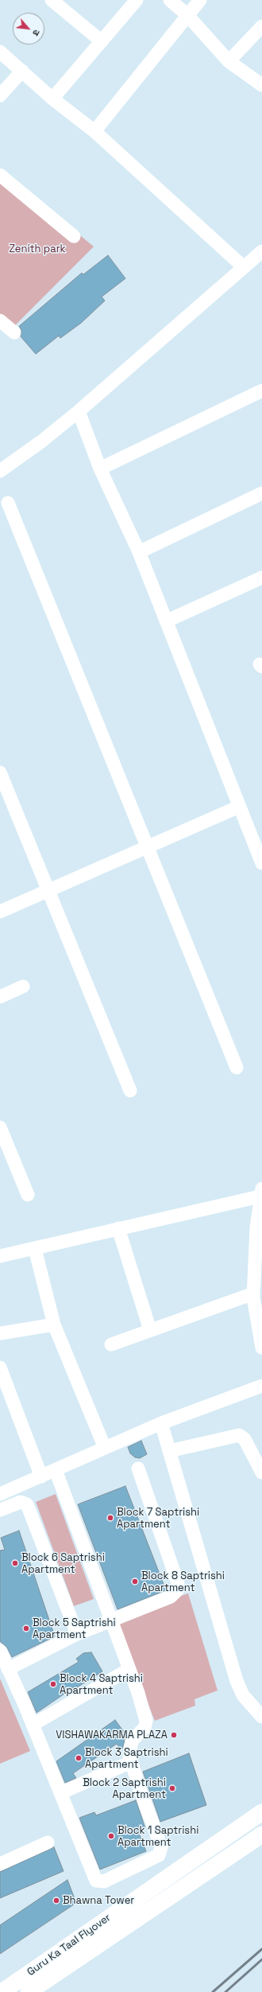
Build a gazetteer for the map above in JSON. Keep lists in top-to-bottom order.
{
  "streets": {
    "main road": ["Guru Ka Taal Flyover"]
  },
  "parks": ["Zenith park"],
  "places": [
    "Block 7 Saptrishi Apartment",
    "Block 6 Saptrishi Apartment",
    "Block 8 Saptrishi Apartment",
    "Block 5 Saptrishi Apartment",
    "Block 4 Saptrishi Apartment",
    "VISHAWAKARMA PLAZA",
    "Block 3 Saptrishi Apartment",
    "Block 2 Saptrishi Apartment",
    "Block 1 Saptrishi Apartment",
    "Bhawna Tower"
  ],
  "north": "bottom right"
}
